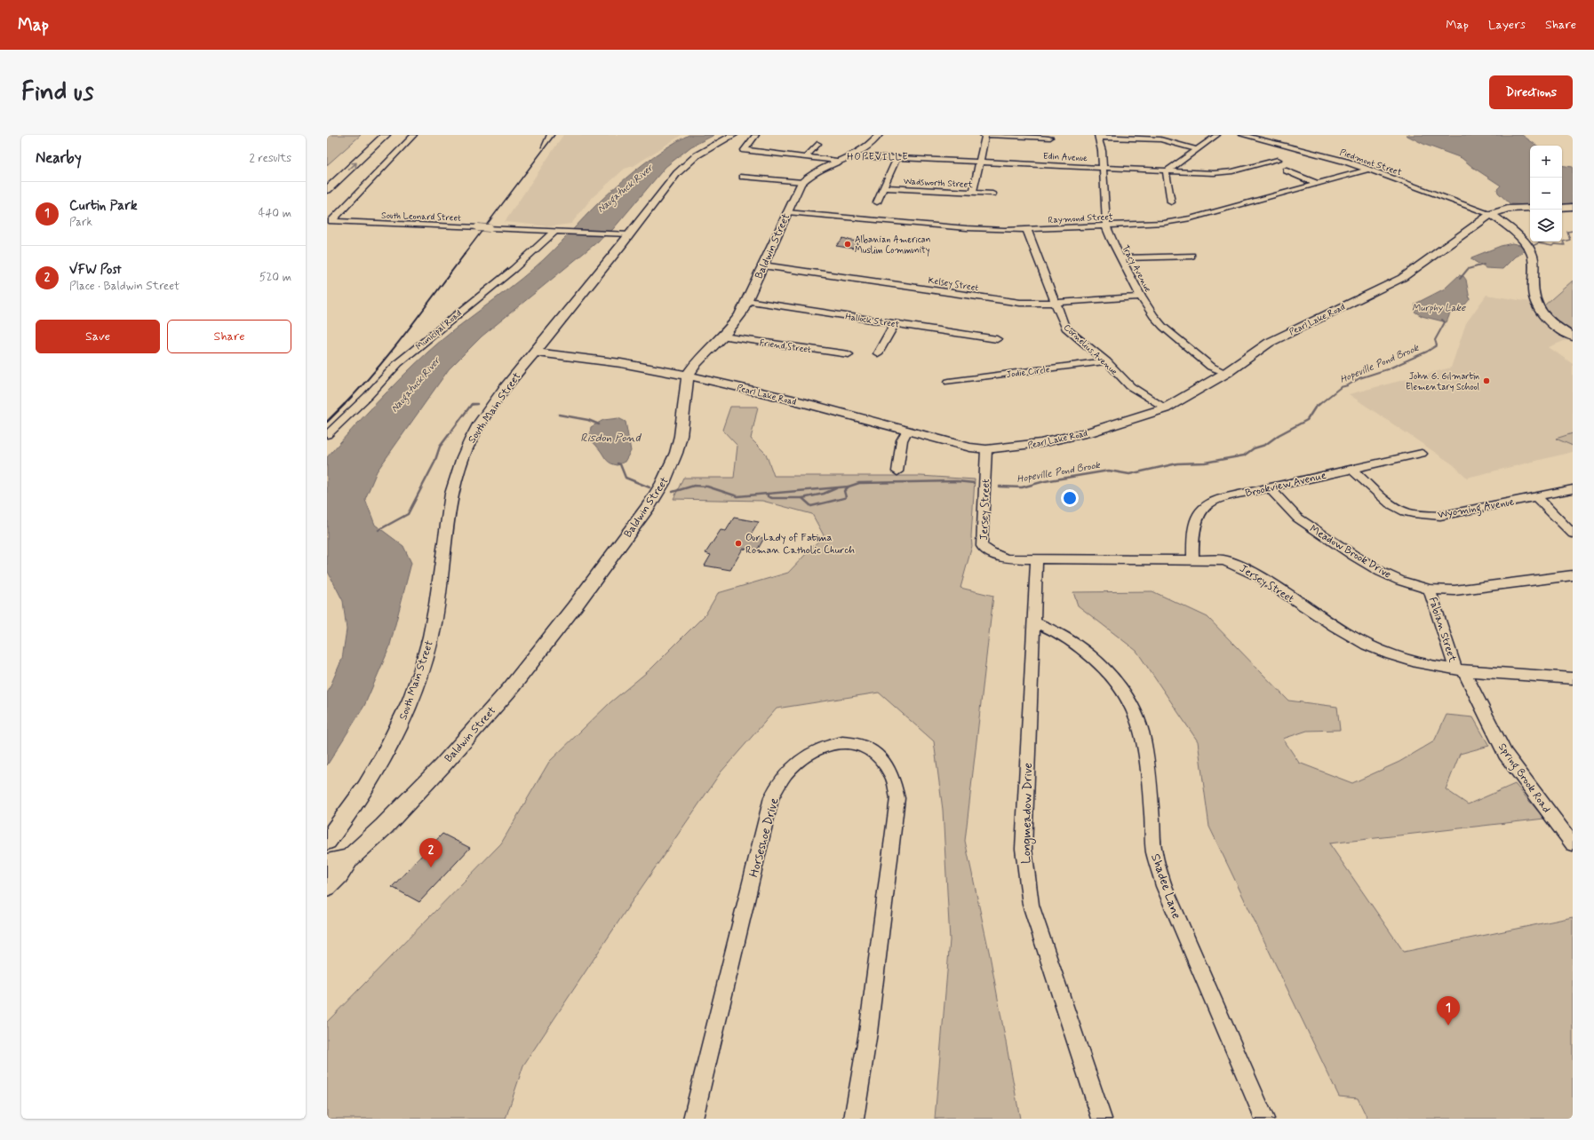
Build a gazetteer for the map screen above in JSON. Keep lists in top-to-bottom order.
{
  "streets": {
    "main road": ["Baldwin Street", "Pearl Lake Road", "South Main Street"],
    "street": [
      "Edin Avenue",
      "Piedmont Street",
      "Wadsworth Street",
      "South Leonard Street",
      "Raymond Street",
      "Tracy Avenue",
      "Kelsey Street",
      "Hallock Street",
      "Municipal Road",
      "Friend Street",
      "Cornelius Avenue",
      "Jodie Circle",
      "Brookview Avenue",
      "Wyoming Avenue",
      "Jersey Street",
      "Meadow Brook Drive",
      "Fabian Street",
      "Spring Brook Road",
      "Longmeadow Drive",
      "Horseshoe Drive",
      "Shadee Lane"
    ]
  },
  "crossings": [
    ["Edin Avenue", "Baldwin Street"],
    ["Edin Avenue", "Tracy Avenue"],
    ["Piedmont Street", "Raymond Street"],
    ["Piedmont Street", "Pearl Lake Road"],
    ["South Leonard Street", "Municipal Road"],
    ["South Leonard Street", "South Main Street"],
    ["Raymond Street", "Baldwin Street"],
    ["Raymond Street", "Tracy Avenue"],
    ["Raymond Street", "Cornelius Avenue"],
    ["Baldwin Street", "Kelsey Street"],
    ["Baldwin Street", "Pearl Lake Road"],
    ["Baldwin Street", "Hallock Street"],
    ["Baldwin Street", "Friend Street"],
    ["Tracy Avenue", "Kelsey Street"],
    ["Tracy Avenue", "Pearl Lake Road"],
    ["Kelsey Street", "Cornelius Avenue"],
    ["Pearl Lake Road", "Cornelius Avenue"],
    ["Pearl Lake Road", "South Main Street"],
    ["Pearl Lake Road", "Jersey Street"],
    ["Cornelius Avenue", "Jodie Circle"],
    ["Brookview Avenue", "Wyoming Avenue"],
    ["Brookview Avenue", "Jersey Street"],
    ["Brookview Avenue", "Meadow Brook Drive"],
    ["Jersey Street", "Fabian Street"],
    ["Jersey Street", "Spring Brook Road"],
    ["Jersey Street", "Longmeadow Drive"],
    ["Meadow Brook Drive", "Fabian Street"],
    ["Fabian Street", "Spring Brook Road"],
    ["Longmeadow Drive", "Shadee Lane"]
  ],
  "districts": ["HOPEVILLE"],
  "water": [
    "Naugatuck River",
    "Murphy Lake",
    "Hopeville Pond Brook",
    "Risdon Pond"
  ],
  "places": ["Albanian American Muslim Community", "John G. Gilmartin Elementary School", "Our Lady of Fatima Roman Catholic Church"],
  "page": {
    "header": "Map",
    "nav": ["Map", "Layers", "Share"],
    "buttons": [
      "Directions",
      ["Save", "Share"]
    ],
    "title": "Find us",
    "heading": ["Nearby", "2 results"],
    "map_buttons": ["+", "−"],
    "list": [
      {
        "mark": "1",
        "name": "Curtin Park",
        "note": "Park",
        "value": "440 m"
      },
      {
        "mark": "2",
        "name": "VFW Post",
        "note": "Place · Baldwin Street",
        "value": "520 m"
      }
    ],
    "pins": ["2", "1"]
  }
}
